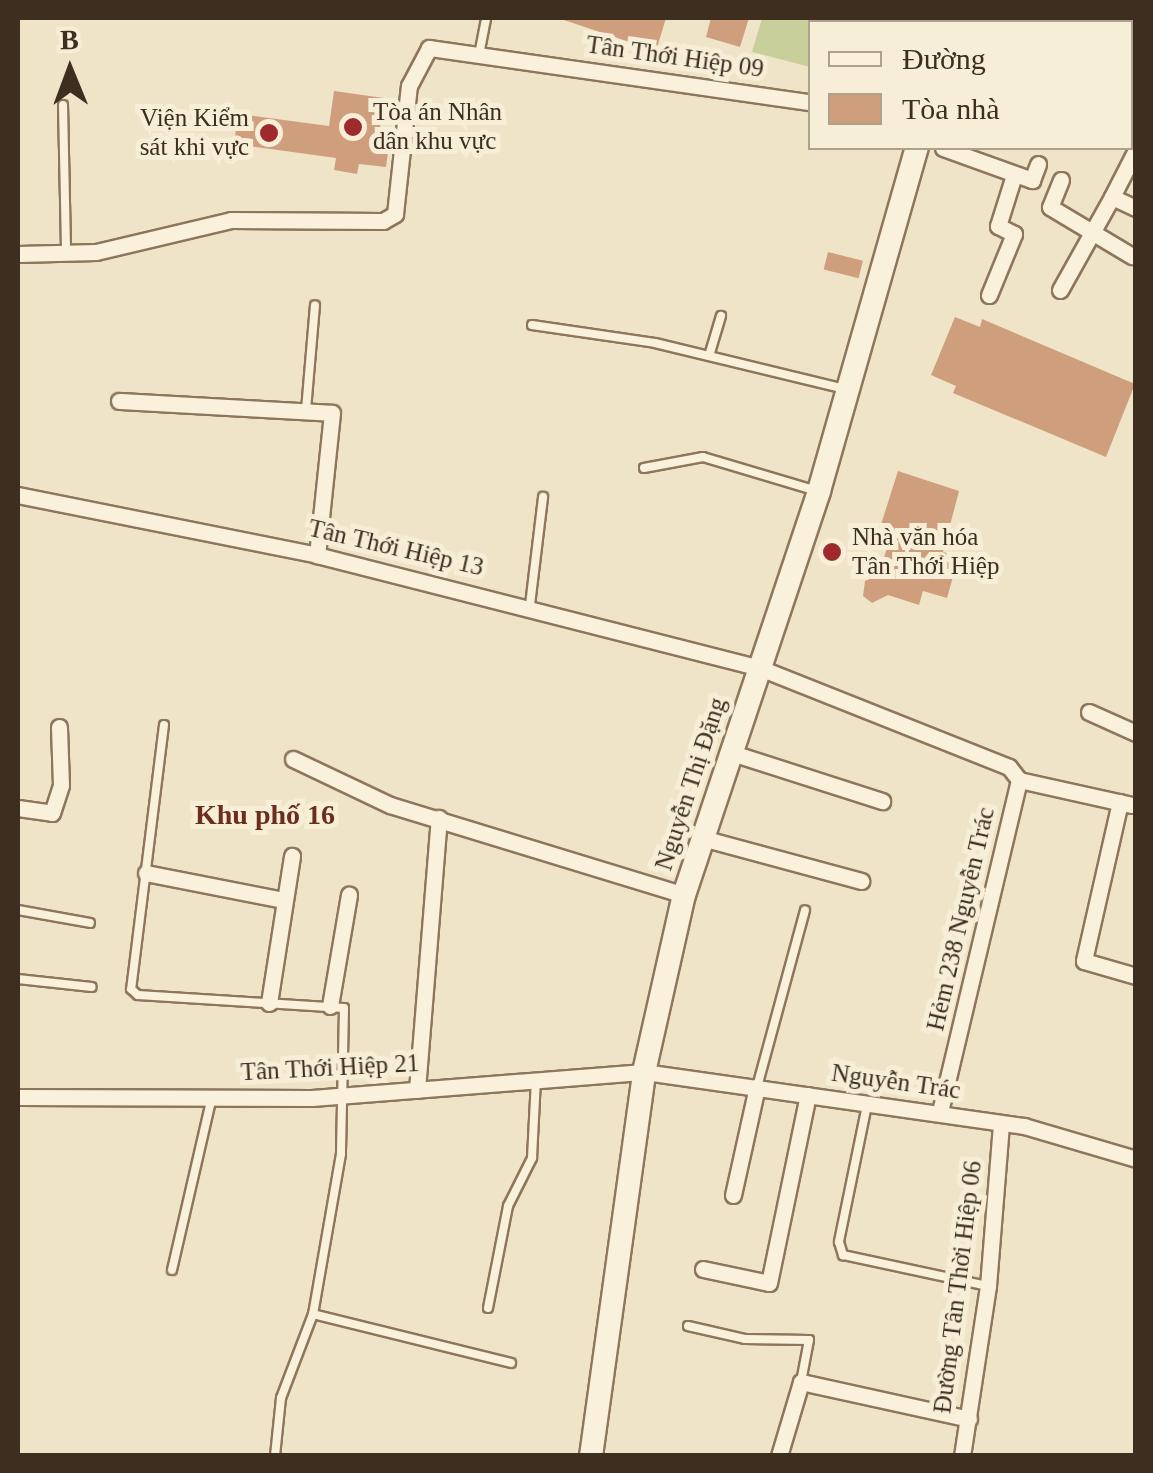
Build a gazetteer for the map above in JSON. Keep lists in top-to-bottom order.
{
  "streets": {
    "street": [
      "Tân Thới Hiệp 09",
      "Tân Thới Hiệp 13",
      "Nguyễn Thị Đặng",
      "Hẻm 238 Nguyễn Trác",
      "Tân Thới Hiệp 21",
      "Nguyễn Trác",
      "Đường Tân Thời Hiệp 06"
    ]
  },
  "crossings": [
    ["Tân Thới Hiệp 13", "Nguyễn Thị Đặng"],
    ["Tân Thới Hiệp 13", "Hẻm 238 Nguyễn Trác"],
    ["Nguyễn Thị Đặng", "Hẻm 238 Nguyễn Trác"],
    ["Nguyễn Thị Đặng", "Tân Thới Hiệp 21"],
    ["Nguyễn Thị Đặng", "Nguyễn Trác"],
    ["Hẻm 238 Nguyễn Trác", "Nguyễn Trác"],
    ["Tân Thới Hiệp 21", "Nguyễn Trác"],
    ["Nguyễn Trác", "Đường Tân Thời Hiệp 06"]
  ],
  "districts": ["Khu phố 16"],
  "places": ["Tòa án Nhân dân khu vực", "Viện Kiểm sát khi vực", "Nhà văn hóa Tân Thới Hiệp"],
  "legend": ["Đường", "Tòa nhà"],
  "north": "top"
}
